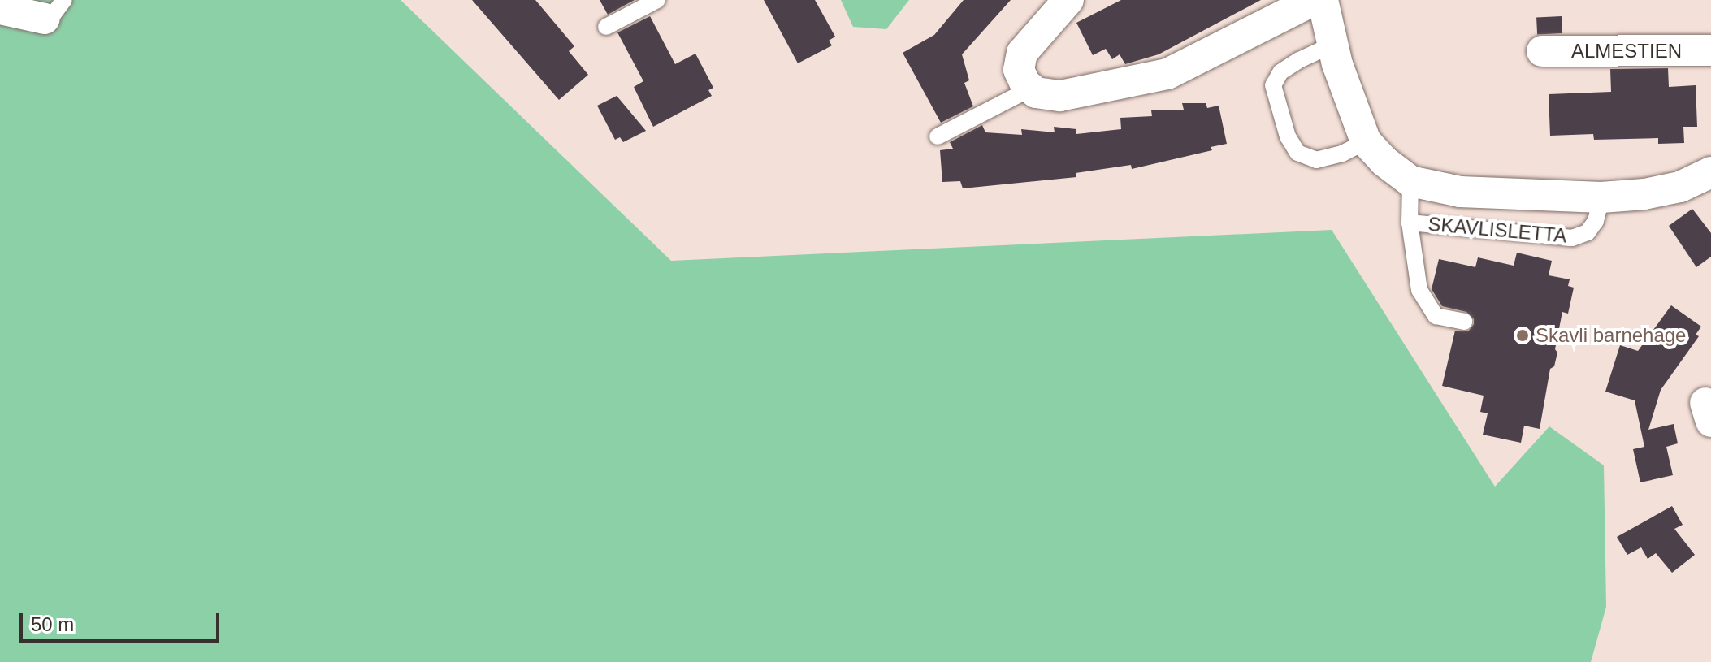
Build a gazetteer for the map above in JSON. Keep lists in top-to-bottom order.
{
  "streets": {
    "street": ["ALMESTIEN", "SKAVLISLETTA"]
  },
  "places": ["Skavli barnehage"],
  "scale_bar": "50 m"
}
